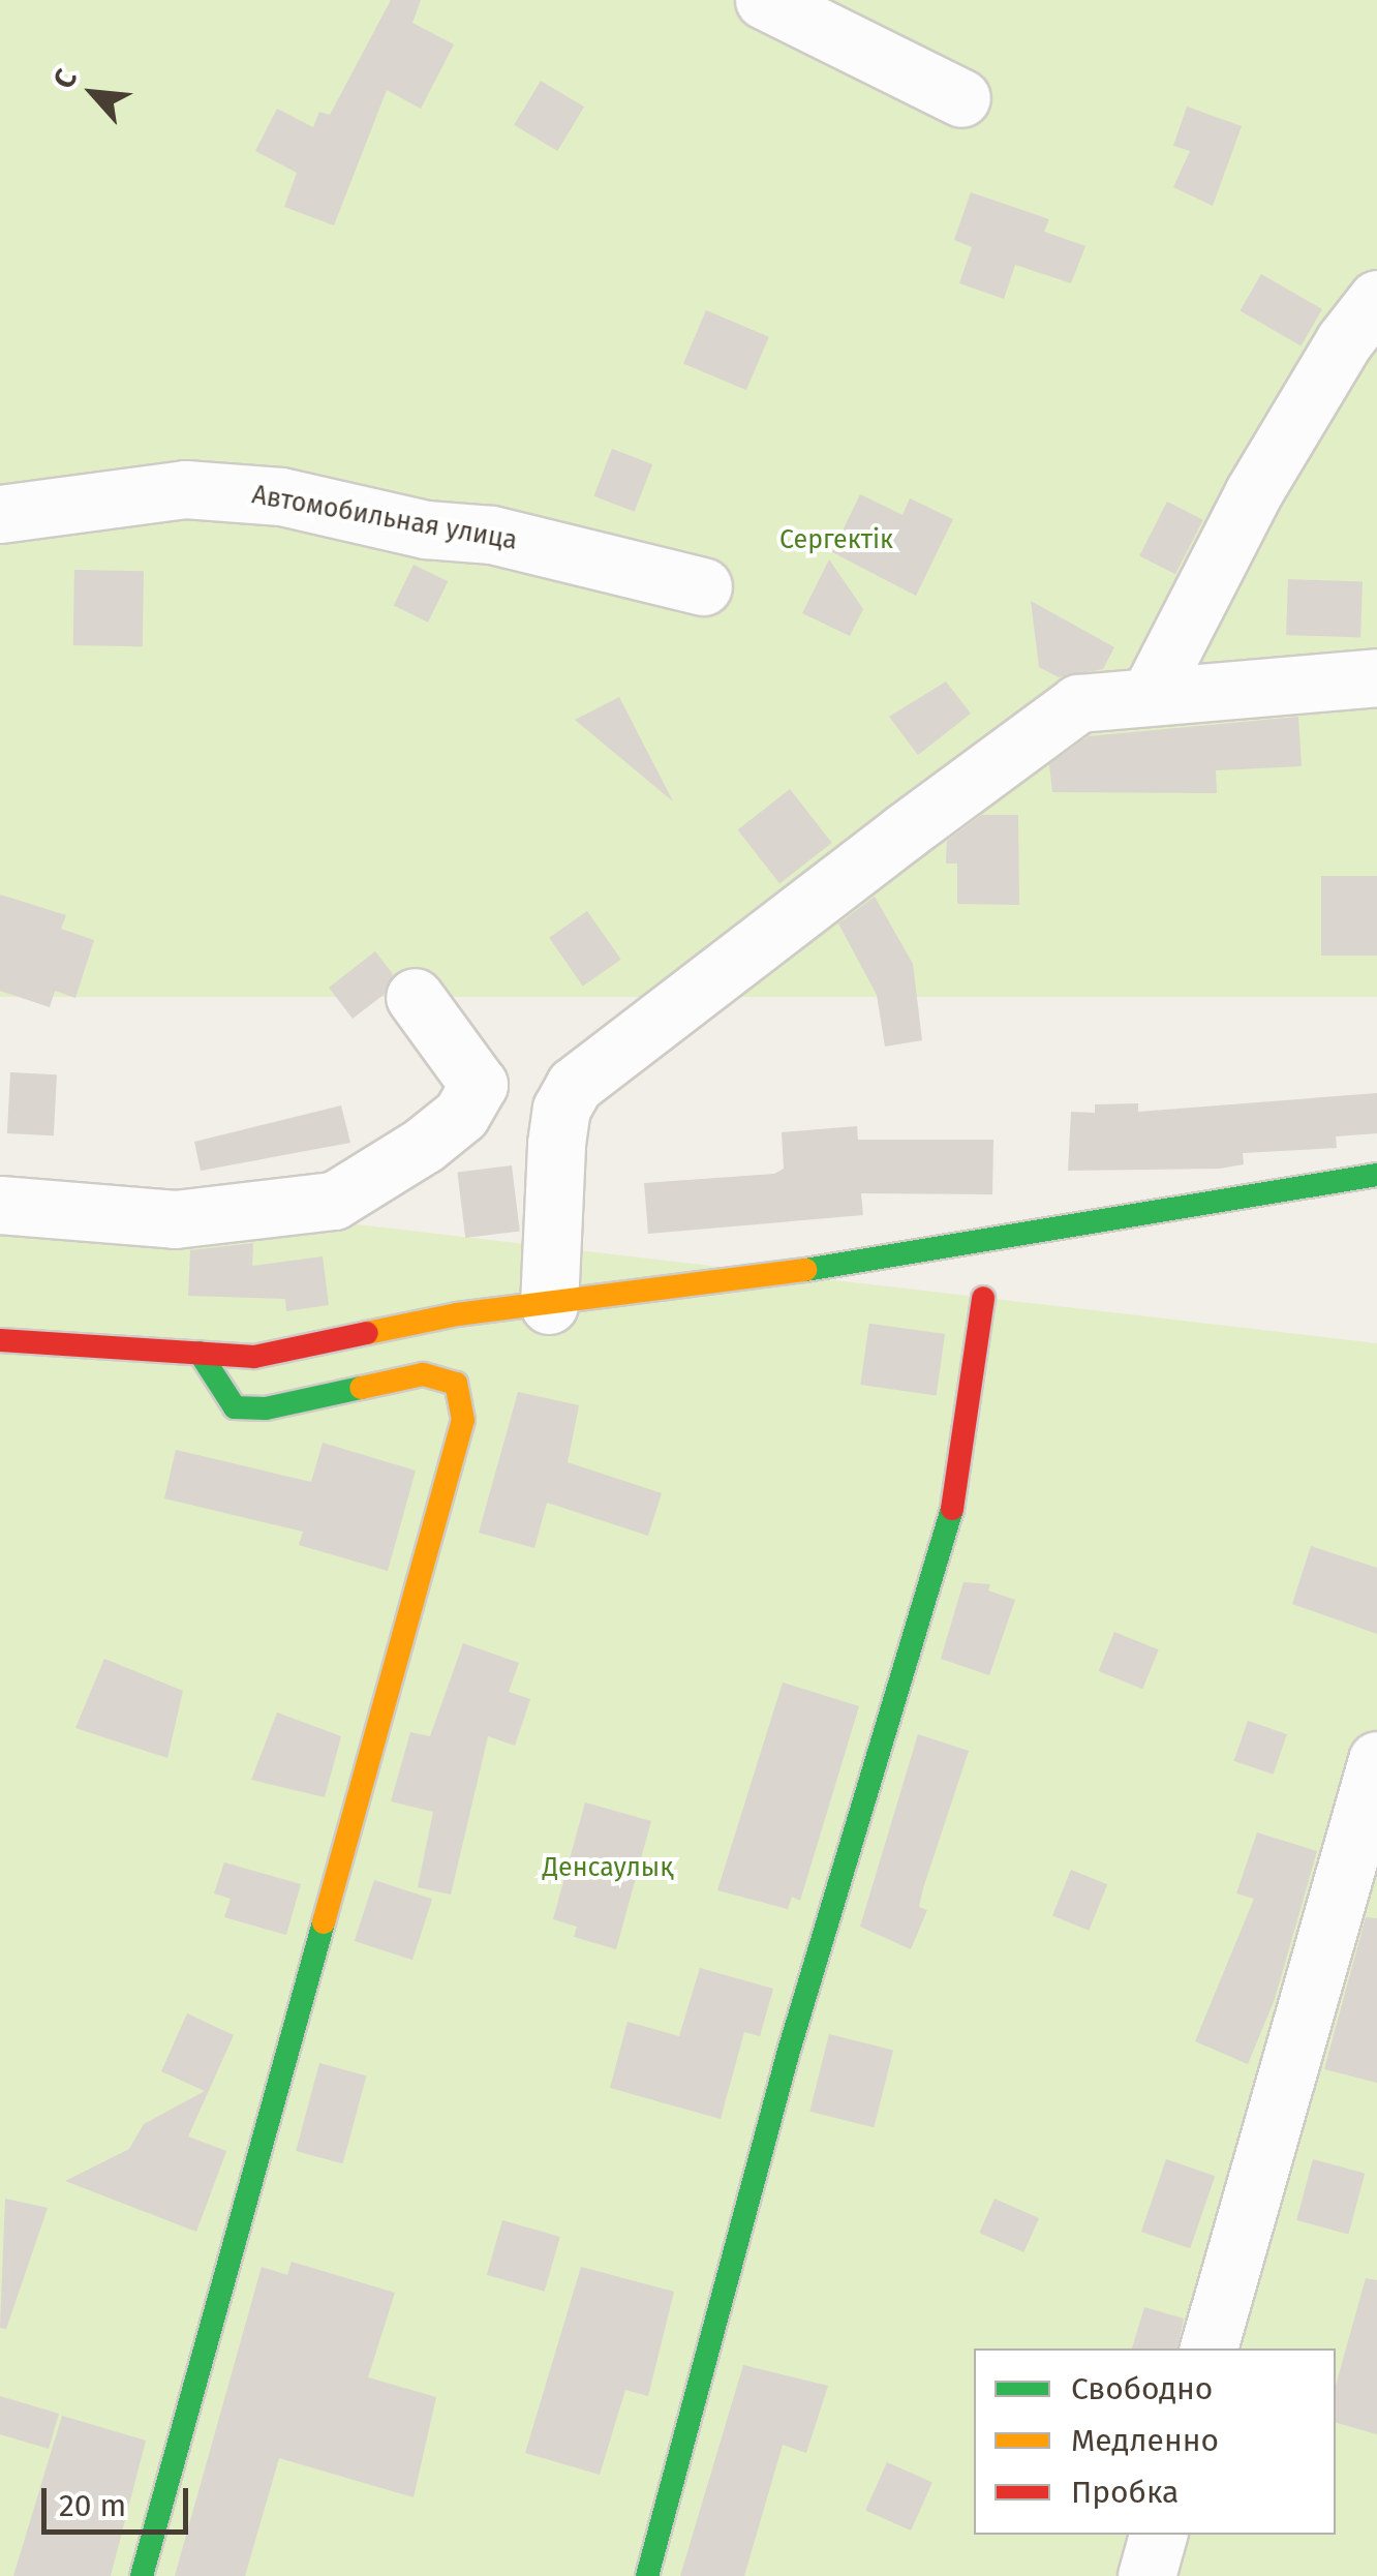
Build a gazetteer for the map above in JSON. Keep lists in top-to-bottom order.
{
  "streets": {
    "street": ["Автомобильная улица"]
  },
  "parks": ["Сергектік", "Денсаулық"],
  "legend": ["Свободно", "Медленно", "Пробка"],
  "scale_bar": "20 m",
  "north": "top left"
}
